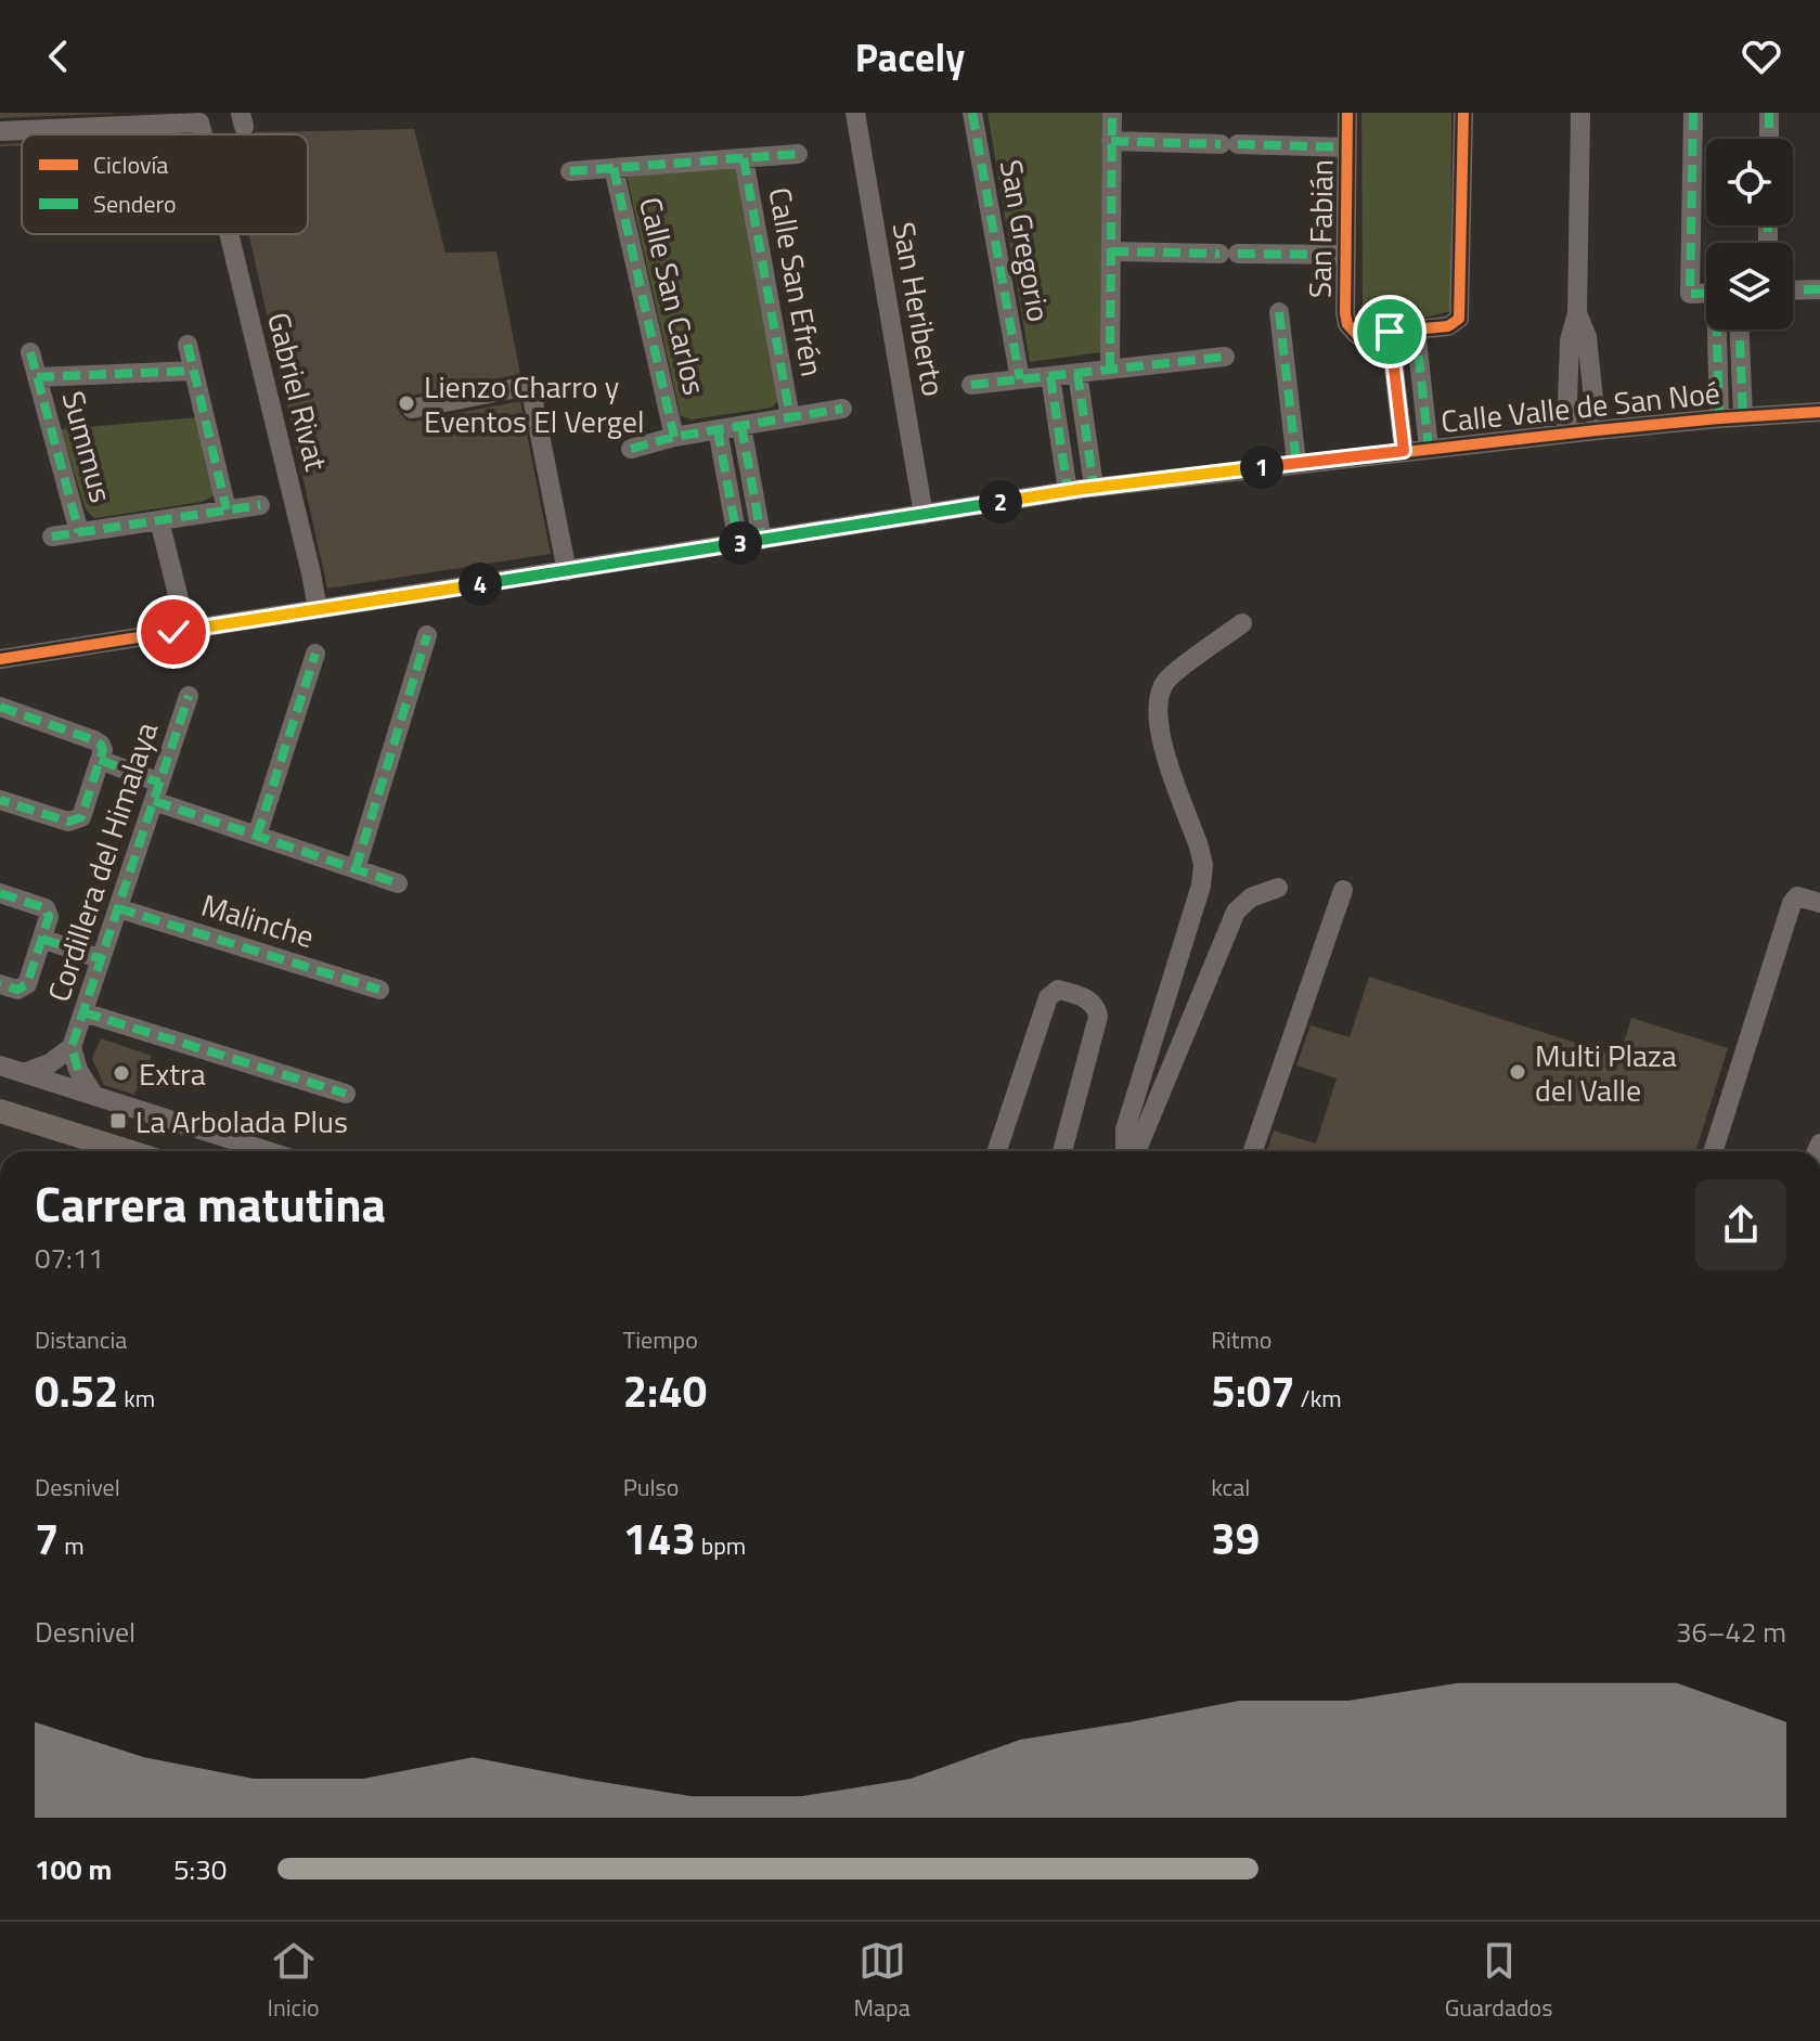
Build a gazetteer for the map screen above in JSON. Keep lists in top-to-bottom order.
{
  "streets": {
    "street": [
      "San Fabián",
      "San Gregorio",
      "Calle San Efrén",
      "Calle San Carlos",
      "San Heriberto",
      "Gabriel Rivat",
      "Calle Valle de San Noé",
      "Summus",
      "Cordillera del Himalaya",
      "Malinche"
    ]
  },
  "crossings": [
    ["San Heriberto", "Calle Valle de San Noé"],
    ["Gabriel Rivat", "Calle Valle de San Noé"],
    ["Cordillera del Himalaya", "Malinche"]
  ],
  "places": {
    "other": ["Lienzo Charro y Eventos El Vergel", "Multi Plaza del Valle", "Extra"],
    "transit": ["La Arbolada Plus"]
  },
  "legend": ["Ciclovía", "Sendero"],
  "page": {
    "header": "Pacely",
    "pins": [
      "1",
      "2",
      "3",
      "4"
    ],
    "heading": ["Carrera matutina", "07:11"],
    "stats": [
      ["Distancia", "0.52 km"],
      ["Tiempo", "2:40"],
      ["Ritmo", "5:07 /km"],
      ["Desnivel", "7 m"],
      ["Pulso", "143 bpm"],
      ["kcal", "39"]
    ],
    "chart": ["Desnivel", "36–42 m"],
    "list": [
      {
        "name": "100 m",
        "note": "5:30"
      }
    ],
    "tabs": ["Inicio", "Mapa", "Guardados"]
  }
}
